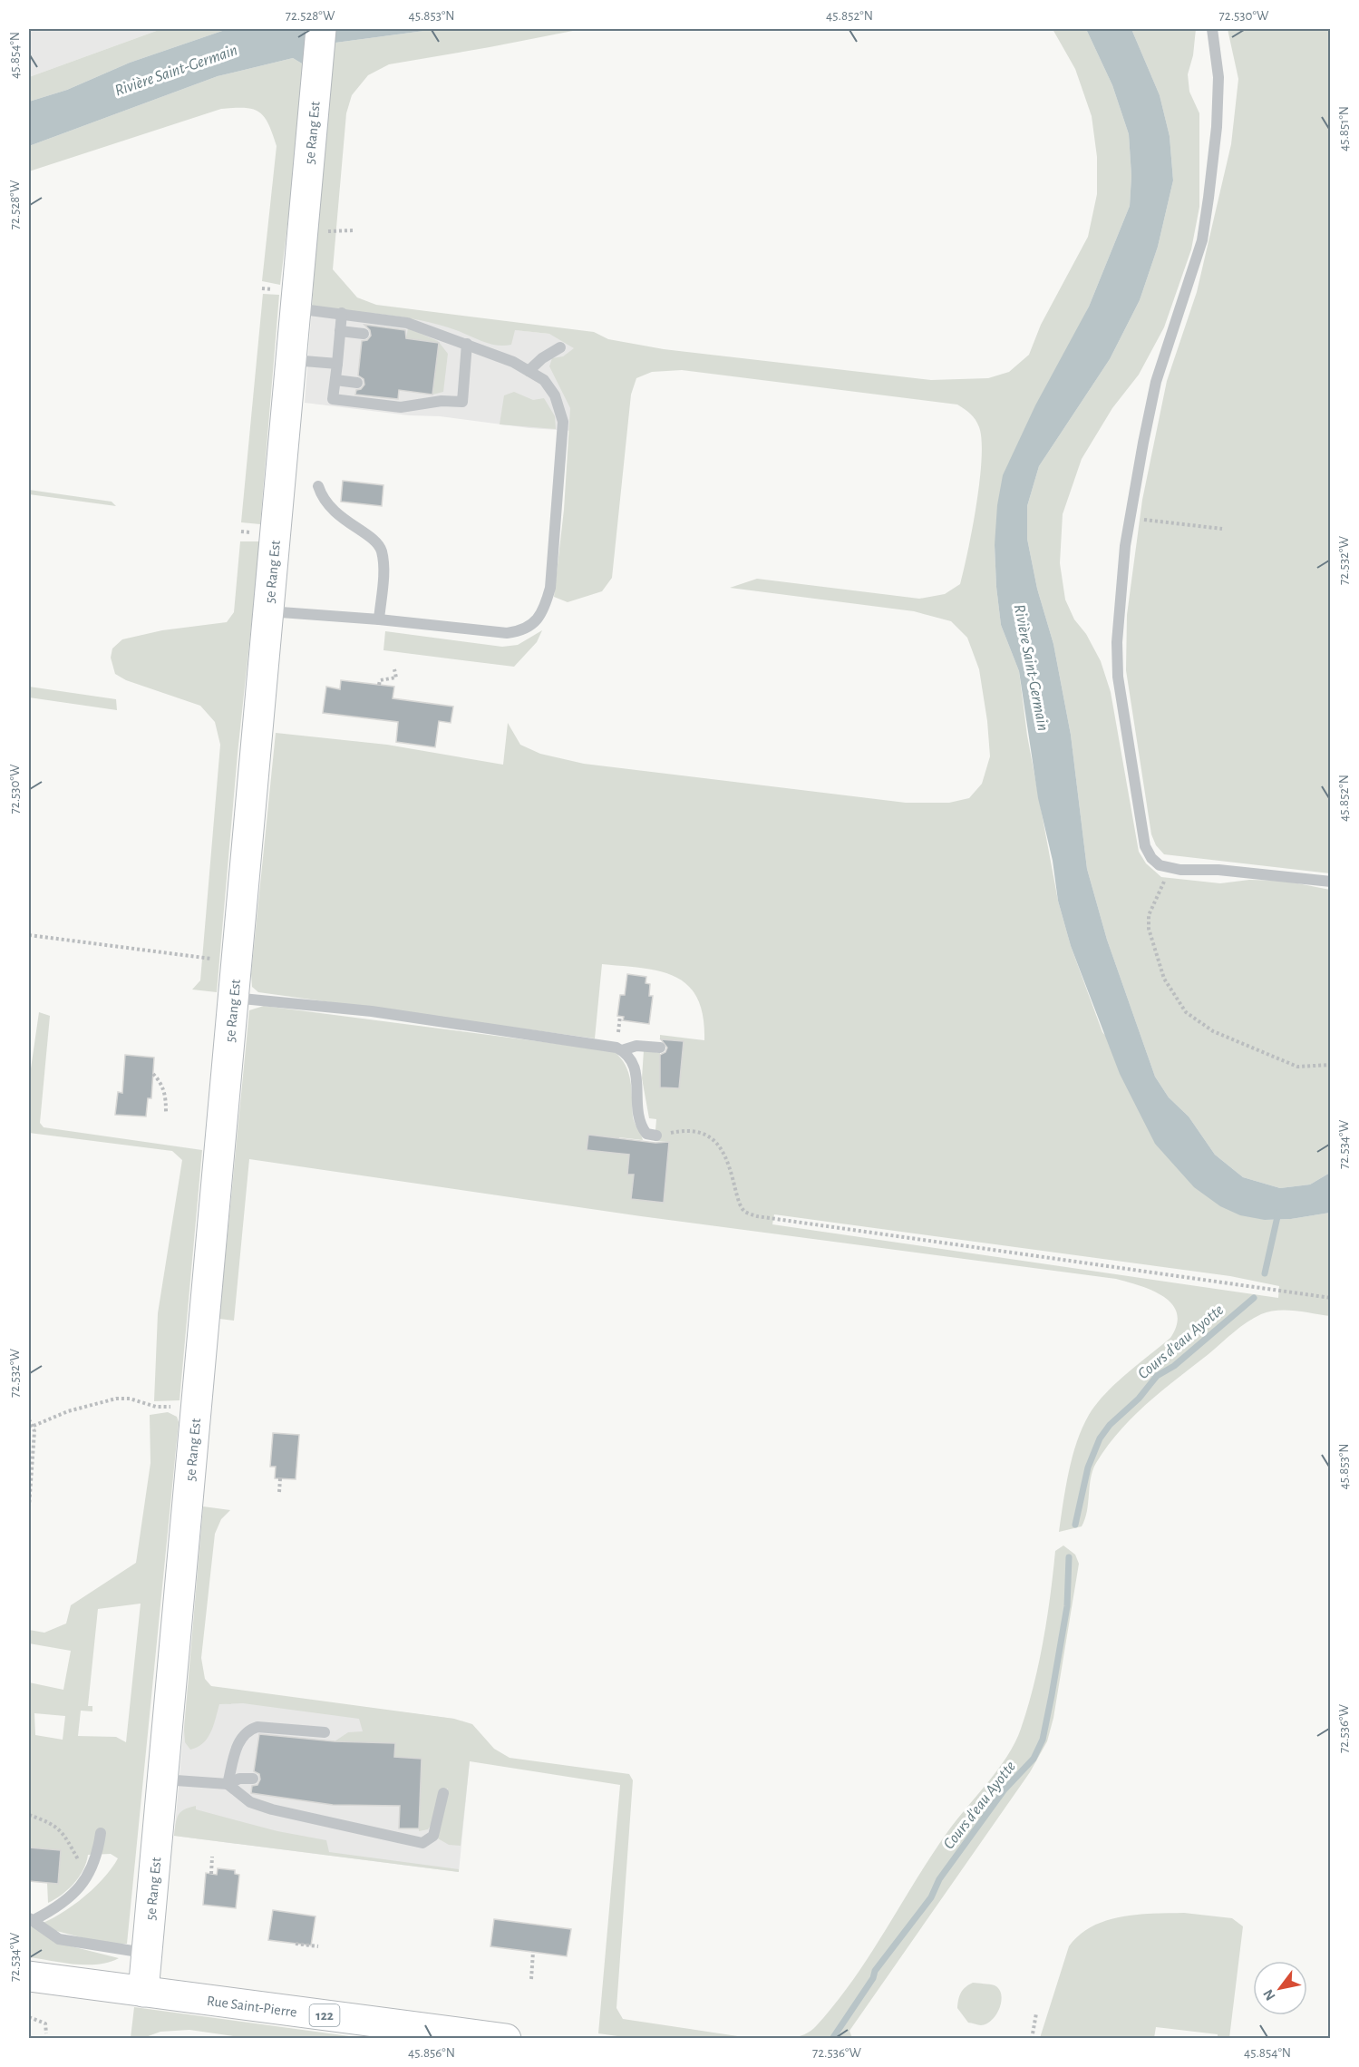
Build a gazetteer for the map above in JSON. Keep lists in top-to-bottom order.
{
  "streets": {
    "street": ["5e Rang Est", "Rue Saint-Pierre", "122"]
  },
  "crossings": [
    ["5e Rang Est", "Rue Saint-Pierre"]
  ],
  "water": ["Rivière Saint-Germain", "Cours d'eau Ayotte"],
  "north": "bottom left",
  "coordinates": [
    "72.528°W",
    "45.853°N",
    "45.852°N",
    "72.530°W",
    "45.854°N",
    "45.851°N",
    "72.532°W",
    "72.534°W",
    "72.536°W",
    "45.856°N"
  ]
}
